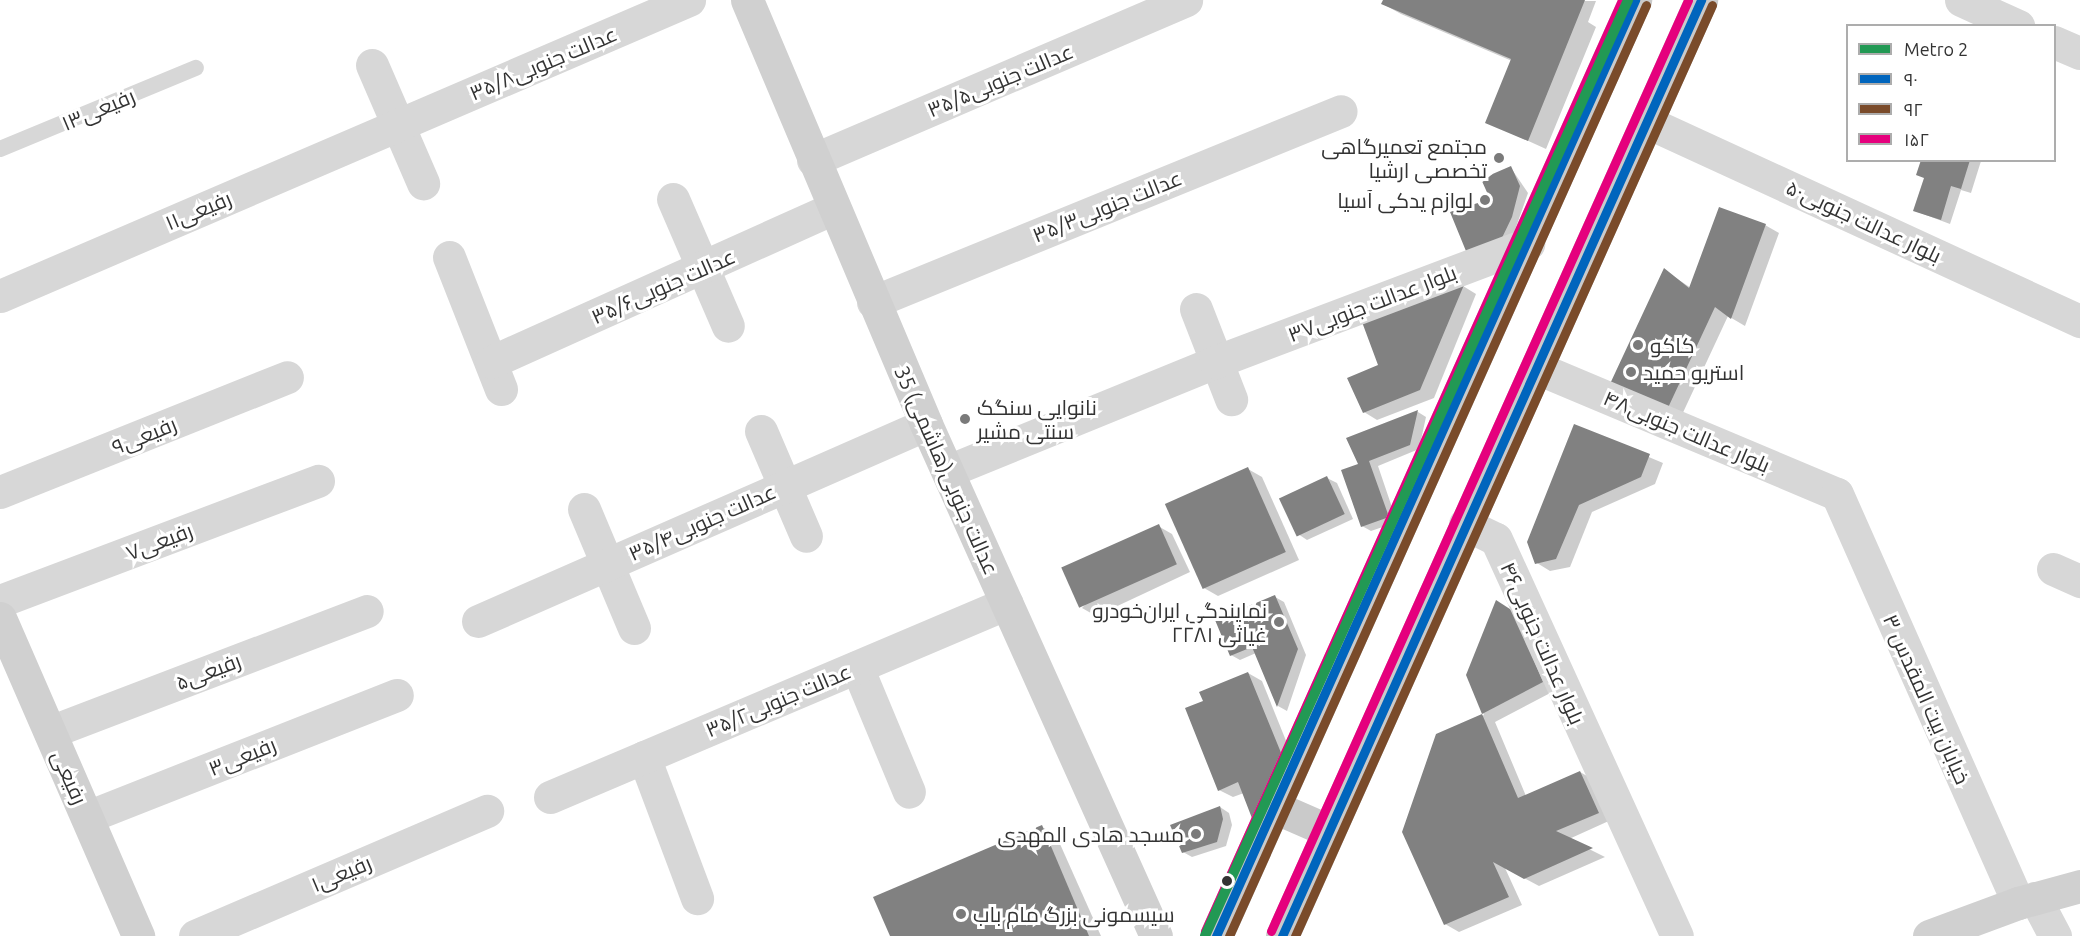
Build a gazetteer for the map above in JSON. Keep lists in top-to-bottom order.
{
  "streets": {
    "street": [
      "عدالت جنوبی۳۵/۸",
      "عدالت جنوبی۳۵/۵",
      "عدالت جنوبی۳۵/۳",
      "رفیعی۱۱",
      "بلوار عدالت جنوبی۵۰",
      "عدالت جنوبی۳۵/۶",
      "بلوار عدالت جنوبی۳۷",
      "بلوار عدالت جنوبی۴۸",
      "رفیعی۹",
      "35 عدالت جنوبی(هاشمی)",
      "عدالت جنوبی۳۵/۴",
      "رفیعی۷",
      "بلوار عدالت جنوبی۴۶",
      "رفیعی۵",
      "خیابان بیت المقدس ۳",
      "عدالت جنوبی۳۵/۲",
      "رفیعی۳",
      "رفیعی",
      "رفیعی۱"
    ],
    "lane": ["رفیعی۱۳"]
  },
  "crossings": [
    ["عدالت جنوبی۳۵/۸", "رفیعی۱۱"],
    ["عدالت جنوبی۳۵/۵", "35 عدالت جنوبی(هاشمی)"],
    ["عدالت جنوبی۳۵/۳", "35 عدالت جنوبی(هاشمی)"],
    ["عدالت جنوبی۳۵/۶", "35 عدالت جنوبی(هاشمی)"],
    ["بلوار عدالت جنوبی۳۷", "35 عدالت جنوبی(هاشمی)"],
    ["بلوار عدالت جنوبی۴۸", "خیابان بیت المقدس ۳"],
    ["35 عدالت جنوبی(هاشمی)", "عدالت جنوبی۳۵/۴"],
    ["35 عدالت جنوبی(هاشمی)", "عدالت جنوبی۳۵/۲"],
    ["رفیعی۵", "رفیعی"],
    ["رفیعی۳", "رفیعی"]
  ],
  "places": [
    "مجتمع تعمیرگاهی تخصصی ارشیا",
    "لوازم یدکی آسیا",
    "کاکو",
    "استریو حمید",
    "نانوایی سنگک سنتی مشیر",
    "نمایندگی ایران‌خودرو غیاثی ۲۲۸۱",
    "مسجد هادی المهدی",
    "سیسمونی بزرگ مام باب"
  ],
  "lines": [
    "metro line 2",
    "transit line ۹۰",
    "transit line ۱۵۲",
    "transit line ۹۲"
  ],
  "legend": [
    "Metro 2",
    "۹۰",
    "۹۲",
    "۱۵۲"
  ]
}
